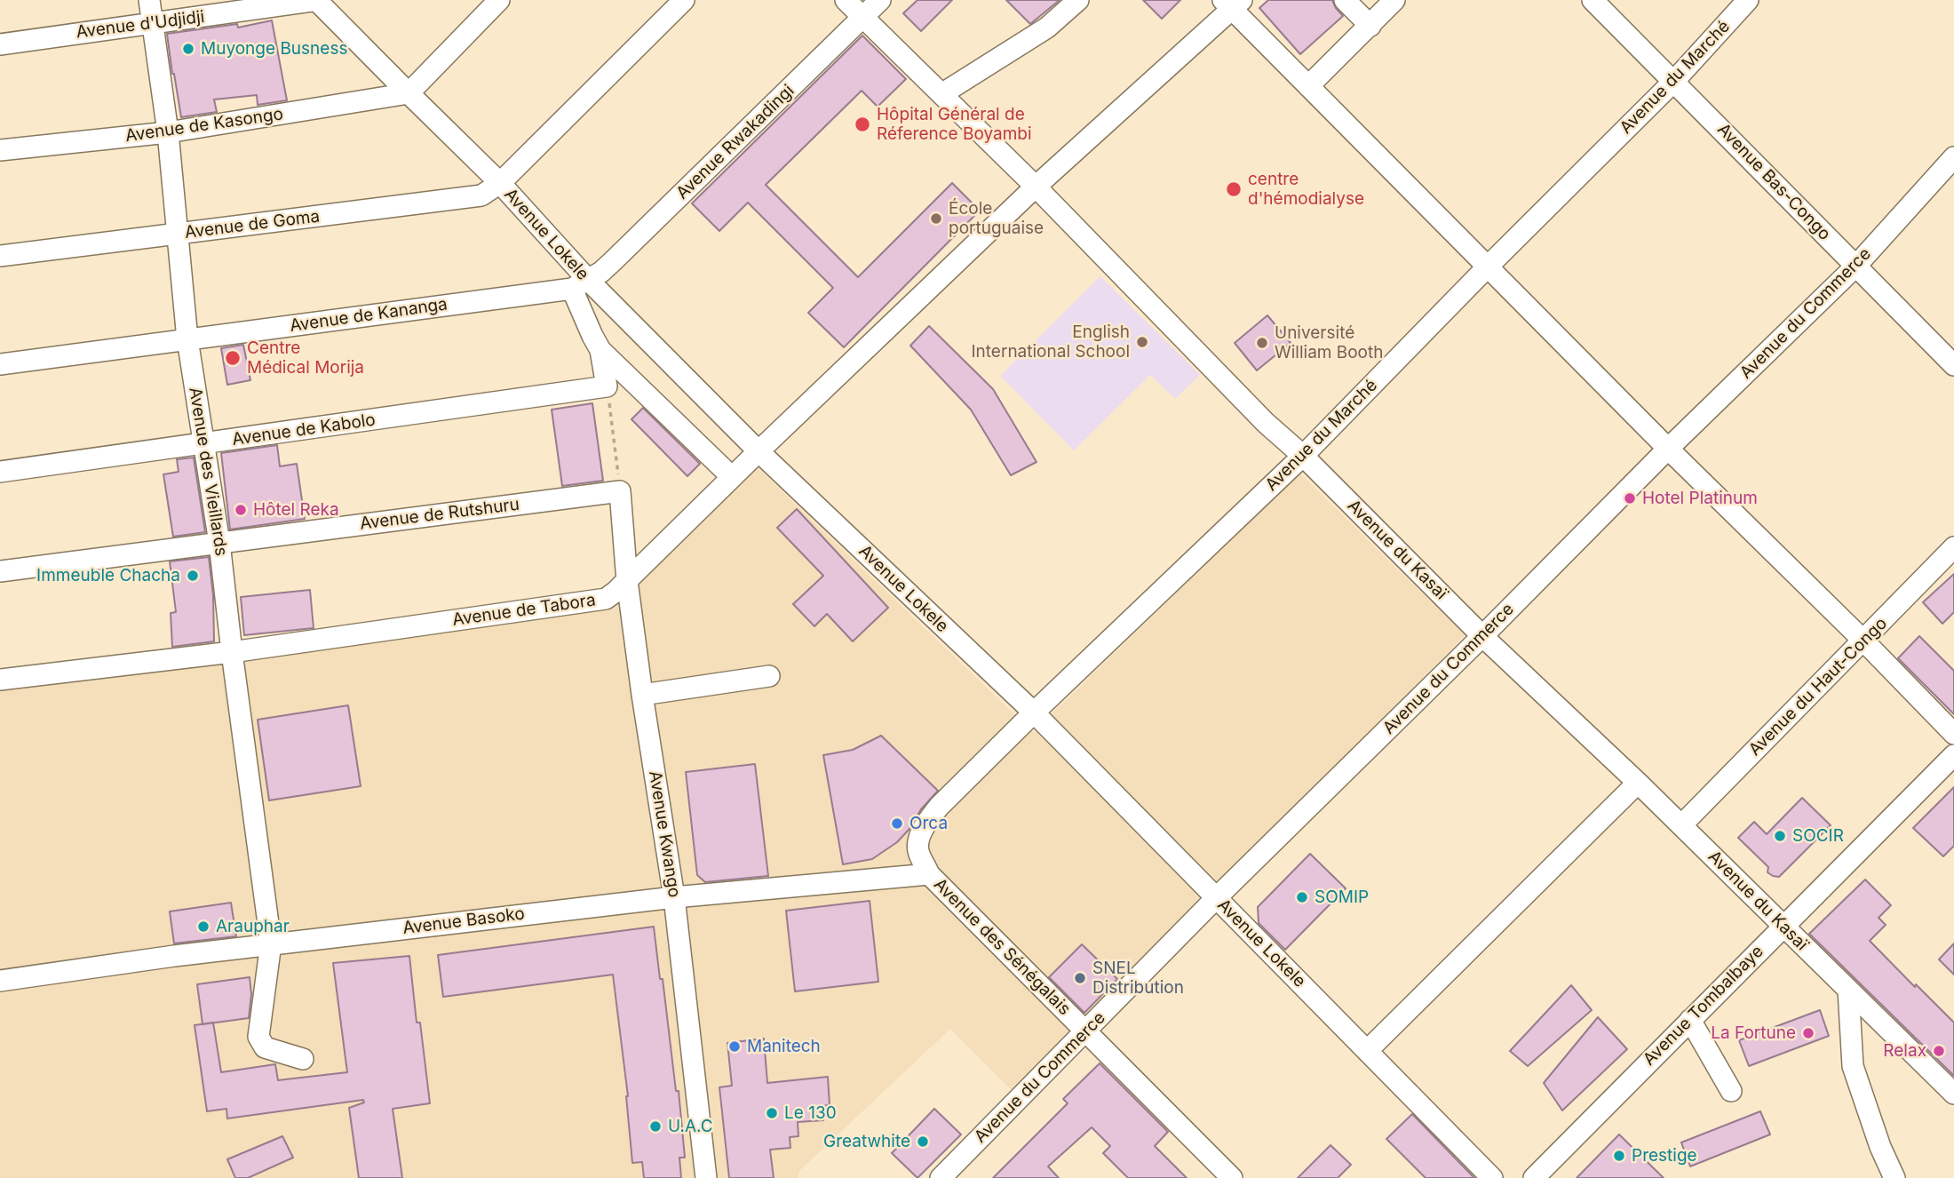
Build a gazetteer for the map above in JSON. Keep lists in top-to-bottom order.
{
  "streets": {
    "street": [
      "Avenue d'Udjidji",
      "Avenue du Marché",
      "Avenue de Kasongo",
      "Avenue Rwakadingi",
      "Avenue Bas-Congo",
      "Avenue de Goma",
      "Avenue Lokele",
      "Avenue du Commerce",
      "Avenue de Kananga",
      "Avenue de Kabolo",
      "Avenue des Vieillards",
      "Avenue de Rutshuru",
      "Avenue du Kasaï",
      "Avenue de Tabora",
      "Avenue du Haut-Congo",
      "Avenue Kwango",
      "Avenue Basoko",
      "Avenue des Sénégalais",
      "Avenue Tombalbaye"
    ]
  },
  "crossings": [
    ["Avenue d'Udjidji", "Avenue Lokele"],
    ["Avenue d'Udjidji", "Avenue des Vieillards"],
    ["Avenue du Marché", "Avenue Bas-Congo"],
    ["Avenue du Marché", "Avenue Lokele"],
    ["Avenue du Marché", "Avenue du Kasaï"],
    ["Avenue du Marché", "Avenue Basoko"],
    ["Avenue du Marché", "Avenue des Sénégalais"],
    ["Avenue de Kasongo", "Avenue Lokele"],
    ["Avenue de Kasongo", "Avenue des Vieillards"],
    ["Avenue Rwakadingi", "Avenue Lokele"],
    ["Avenue Rwakadingi", "Avenue de Kananga"],
    ["Avenue Rwakadingi", "Avenue du Kasaï"],
    ["Avenue Bas-Congo", "Avenue du Commerce"],
    ["Avenue de Goma", "Avenue Lokele"],
    ["Avenue de Goma", "Avenue des Vieillards"],
    ["Avenue Lokele", "Avenue du Commerce"],
    ["Avenue Lokele", "Avenue de Kananga"],
    ["Avenue Lokele", "Avenue de Tabora"],
    ["Avenue du Commerce", "Avenue du Kasaï"],
    ["Avenue du Commerce", "Avenue des Sénégalais"],
    ["Avenue de Kananga", "Avenue des Vieillards"],
    ["Avenue de Kabolo", "Avenue des Vieillards"],
    ["Avenue des Vieillards", "Avenue de Rutshuru"],
    ["Avenue des Vieillards", "Avenue de Tabora"],
    ["Avenue des Vieillards", "Avenue Basoko"],
    ["Avenue de Rutshuru", "Avenue Kwango"],
    ["Avenue du Kasaï", "Avenue de Tabora"],
    ["Avenue du Kasaï", "Avenue du Haut-Congo"],
    ["Avenue du Kasaï", "Avenue Tombalbaye"],
    ["Avenue de Tabora", "Avenue Kwango"],
    ["Avenue Kwango", "Avenue Basoko"],
    ["Avenue Basoko", "Avenue des Sénégalais"]
  ],
  "places": [
    "Muyonge Busness",
    "Hôpital Général de Réference Boyambi",
    "centre d'hémodialyse",
    "École portuguaise",
    "English International School",
    "Université William Booth",
    "Centre Médical Morija",
    "Hotel Platinum",
    "Hôtel Reka",
    "Immeuble Chacha",
    "Orca",
    "SOCIR",
    "SOMIP",
    "Arauphar",
    "SNEL Distribution",
    "La Fortune",
    "Manitech",
    "Relax",
    "Le 130",
    "U.A.C",
    "Greatwhite",
    "Prestige"
  ]
}
